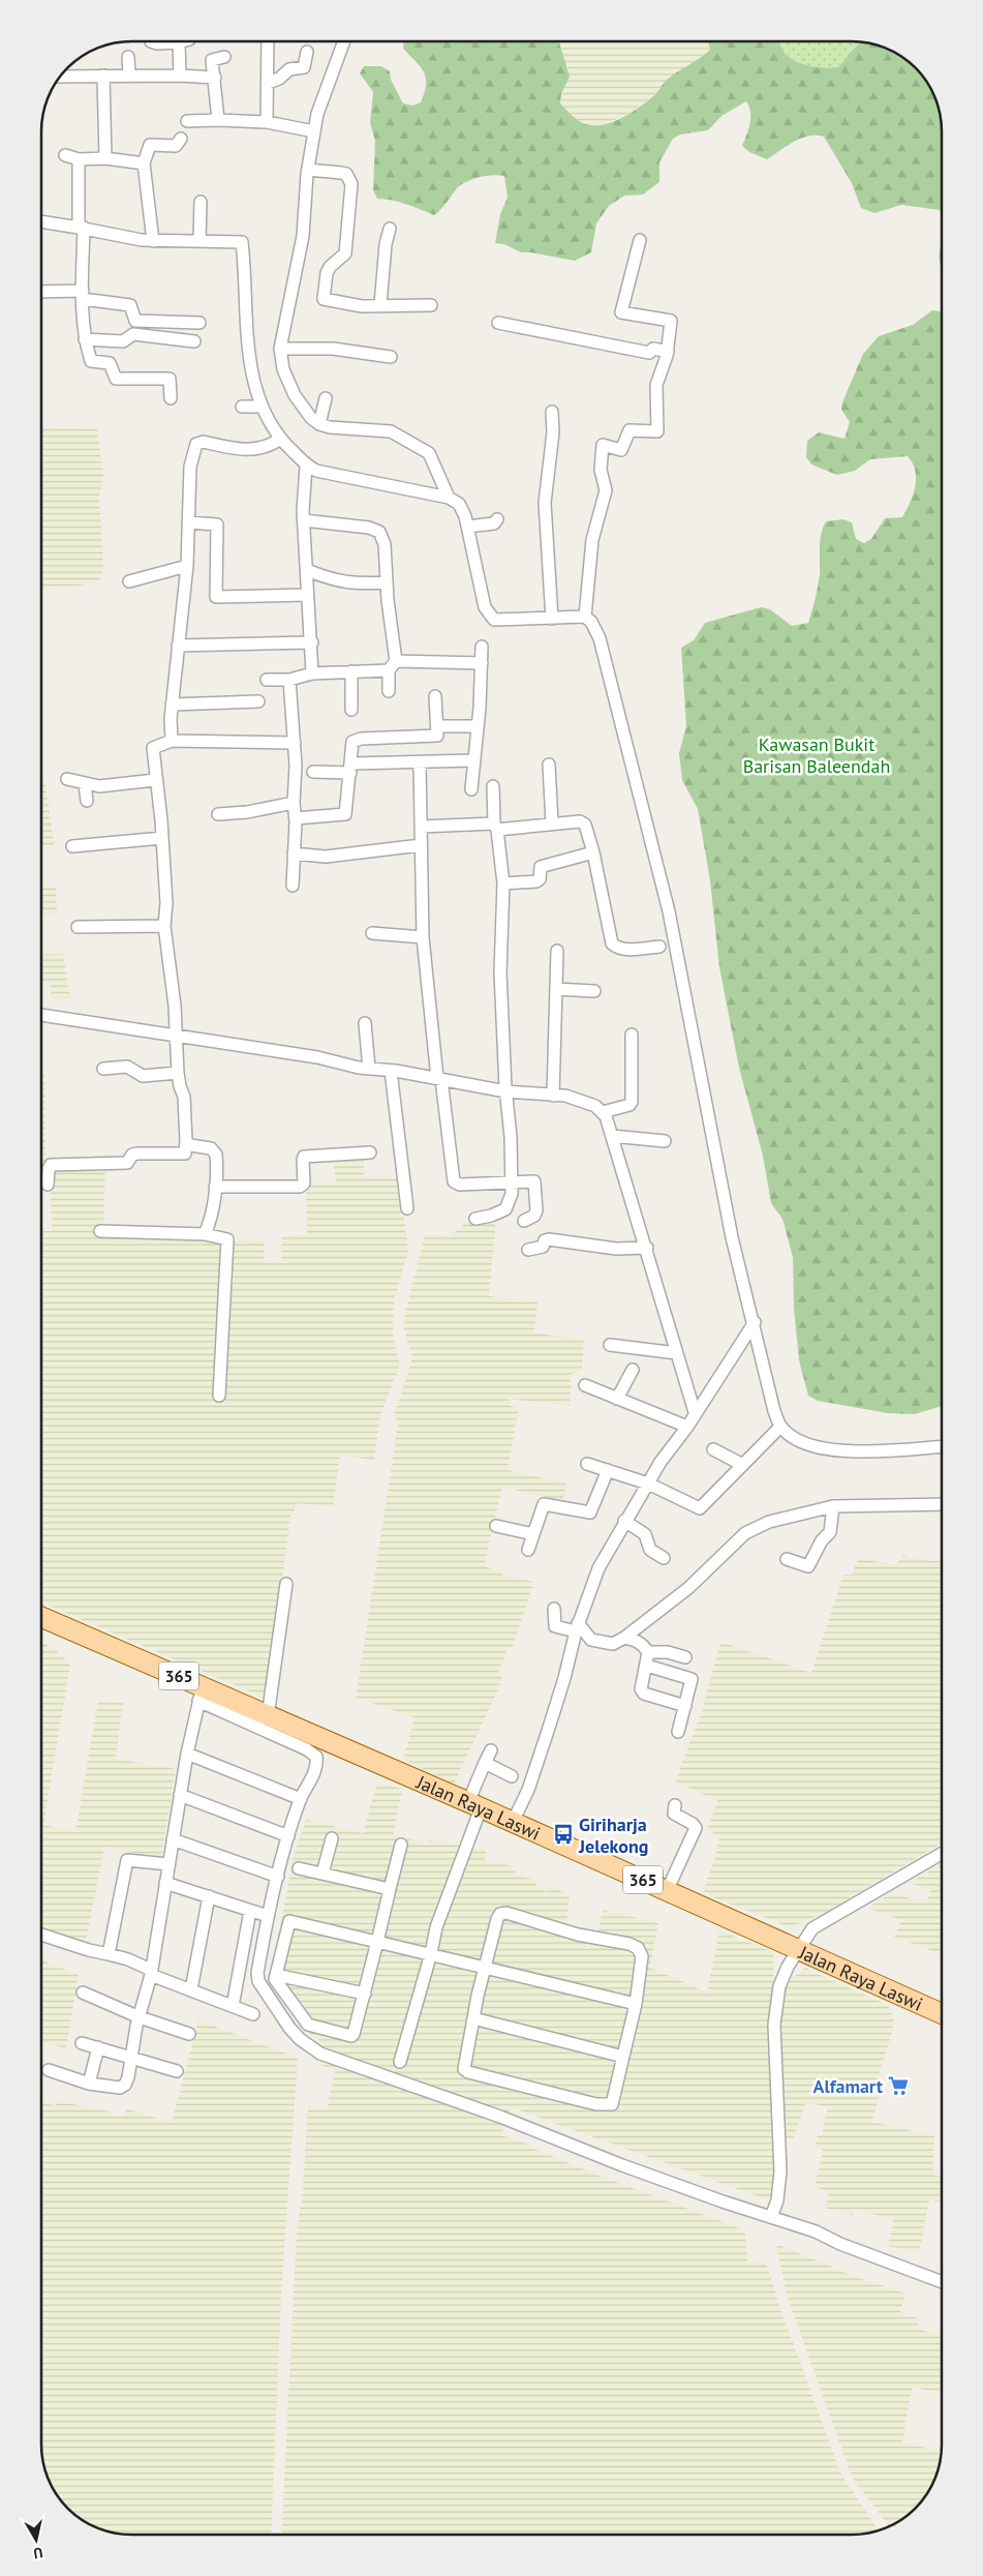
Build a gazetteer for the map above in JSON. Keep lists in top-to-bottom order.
{
  "streets": {
    "main road": ["365", "Jalan Raya Laswi"]
  },
  "parks": ["Kawasan Bukit Barisan Baleendah"],
  "places": {
    "bus stop": ["Giriharja Jelekong"],
    "supermarket": ["Alfamart"]
  },
  "north": "bottom"
}
